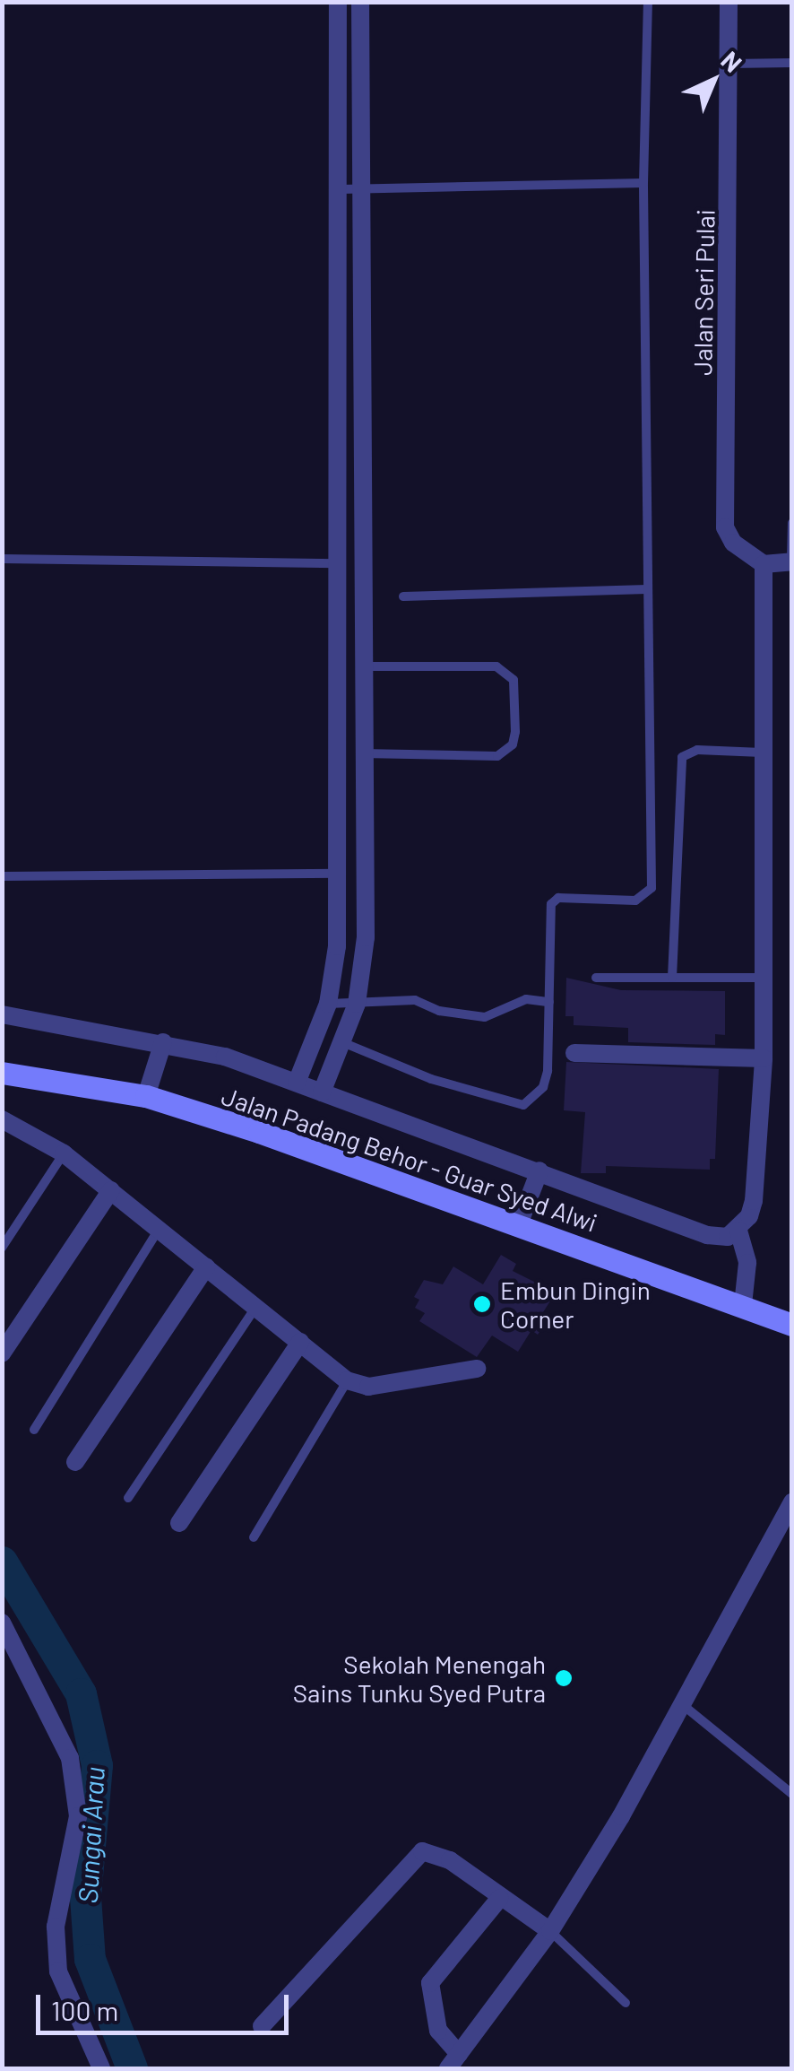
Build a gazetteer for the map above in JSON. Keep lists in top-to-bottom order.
{
  "streets": {
    "main road": ["Jalan Padang Behor - Guar Syed Alwi"],
    "street": ["Jalan Seri Pulai"]
  },
  "water": ["Sungai Arau"],
  "places": ["Embun Dingin Corner", "Sekolah Menengah Sains Tunku Syed Putra"],
  "scale_bar": "100 m",
  "north": "top right"
}
